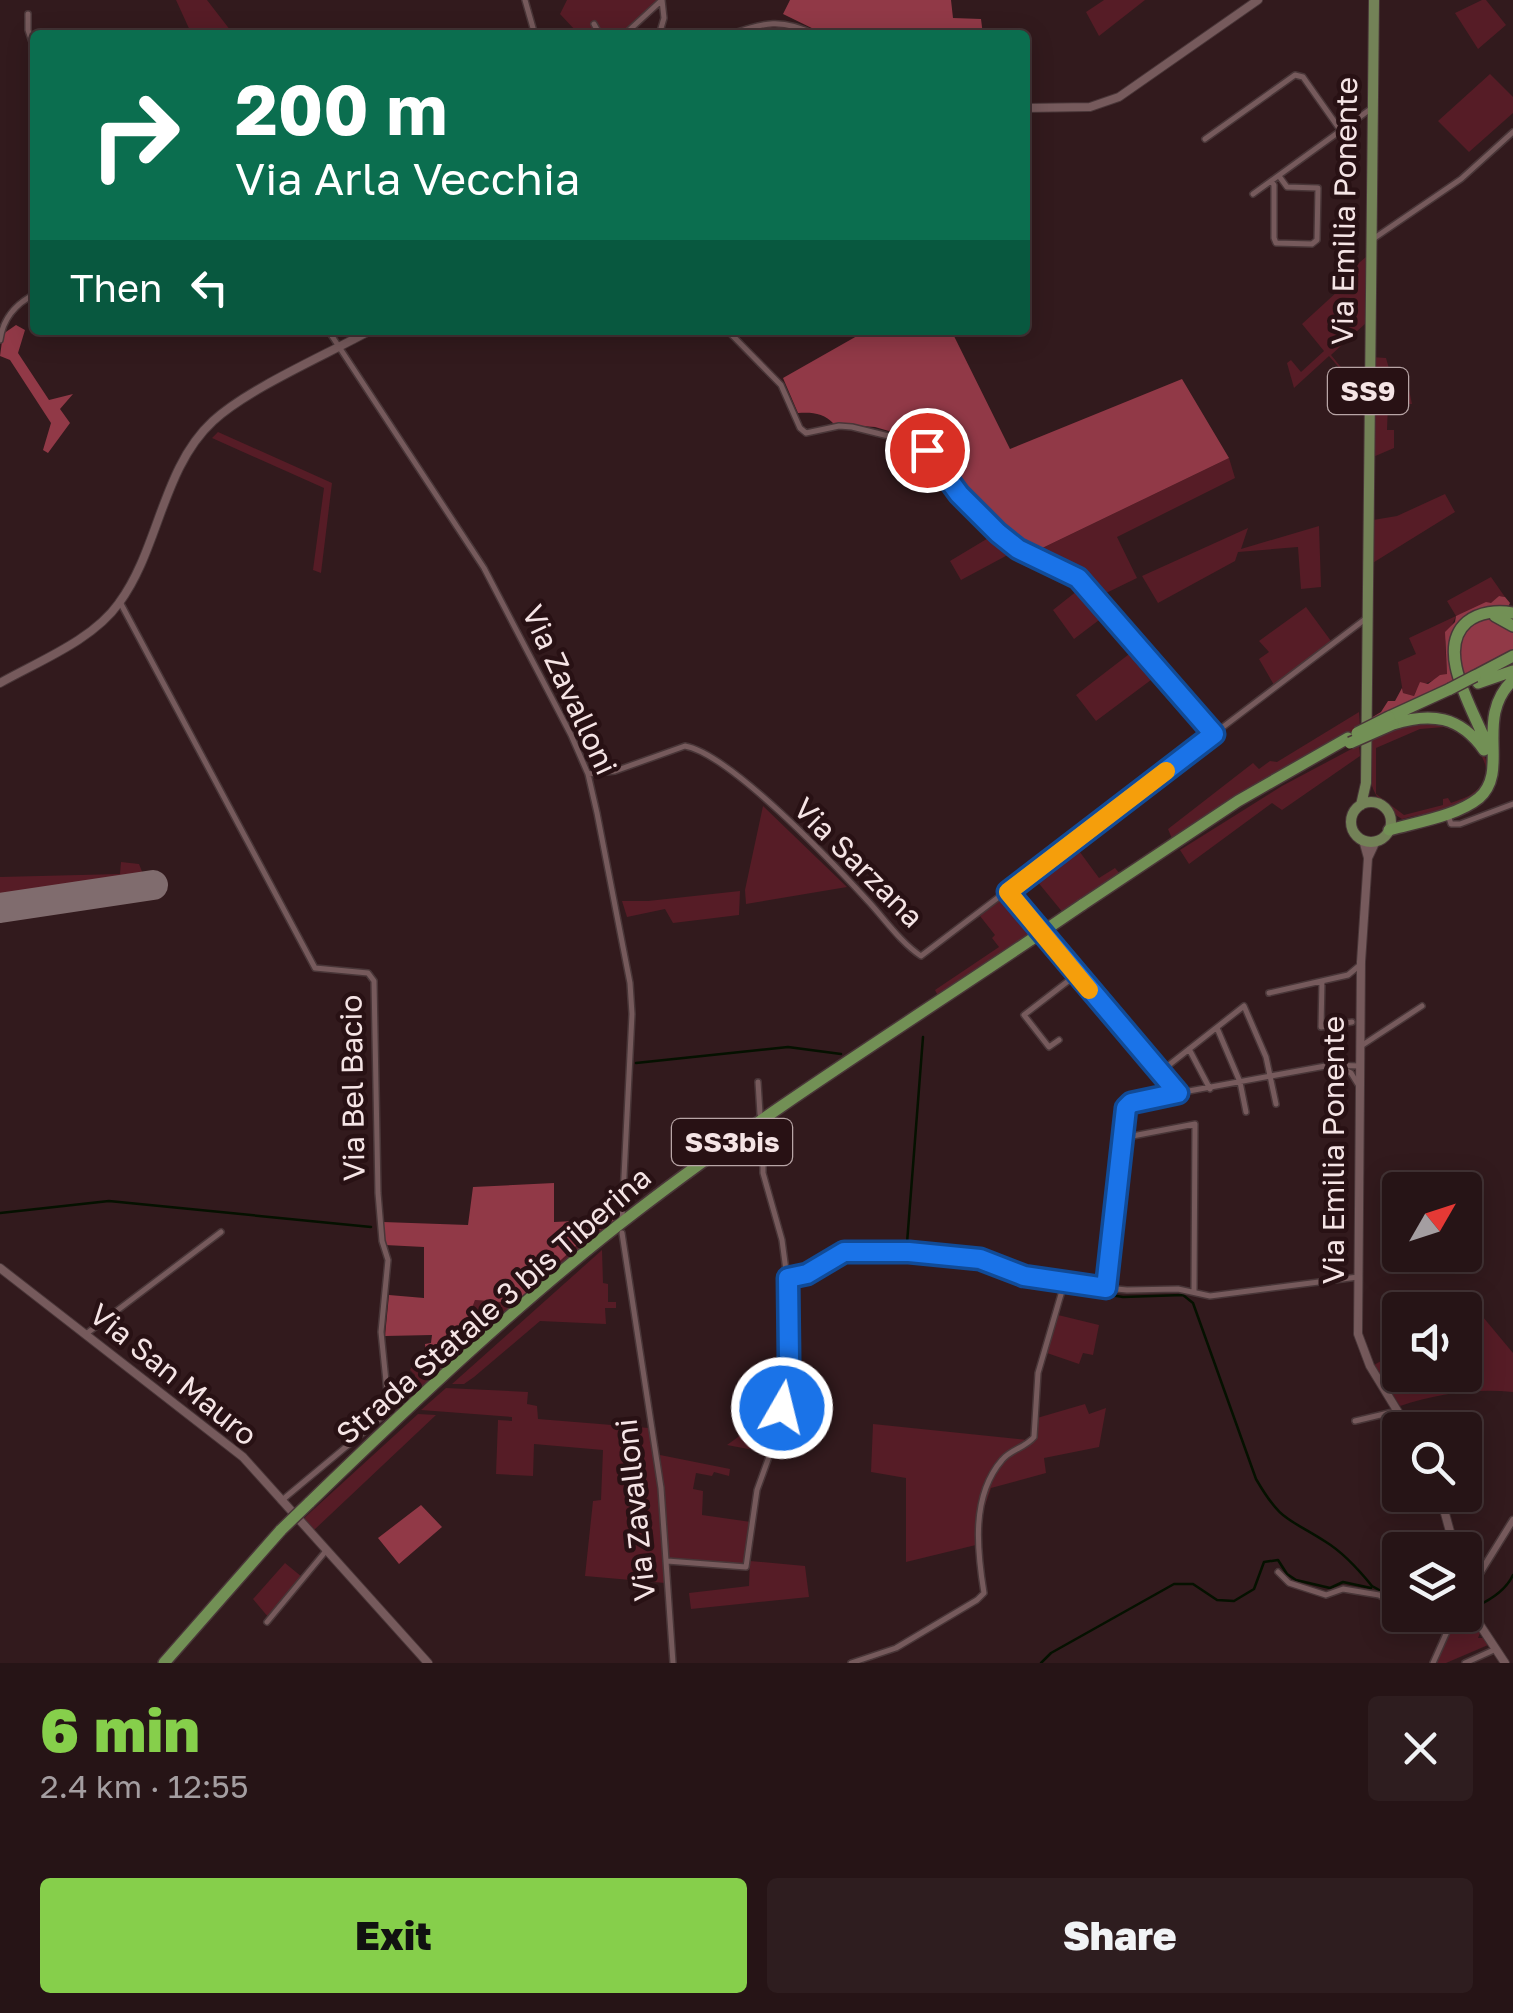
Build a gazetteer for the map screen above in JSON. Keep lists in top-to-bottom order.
{
  "streets": {
    "highway": ["SS3bis", "Strada Statale 3 bis Tiberina"],
    "main road": ["Via Emilia Ponente", "SS9", "Via San Mauro"],
    "street": ["Via Zavalloni", "Via Sarzana", "Via Bel Bacio"]
  },
  "crossings": [
    ["Via Emilia Ponente", "Via Sarzana"],
    ["Via Zavalloni", "Via Sarzana"],
    ["Via Bel Bacio", "Via San Mauro"]
  ],
  "north": "top right",
  "page": {
    "turn": ["200 m", "Via Arla Vecchia"],
    "then": "Then",
    "heading": ["6 min", "2.4 km · 12:55"],
    "buttons": ["Exit", "Share"]
  }
}
